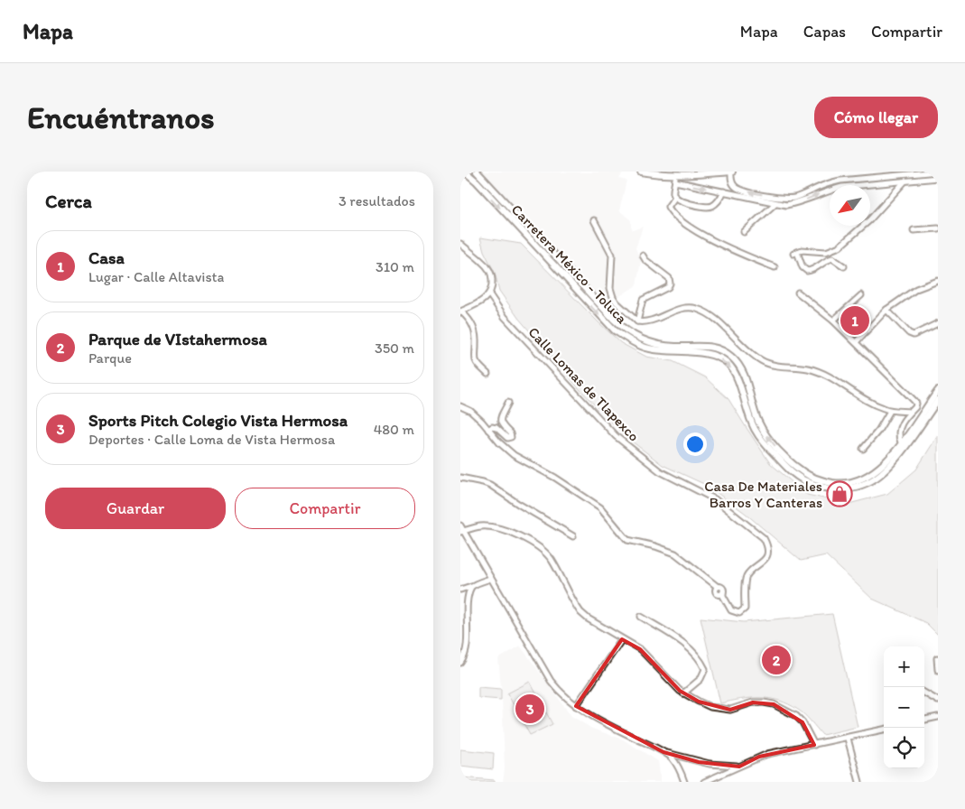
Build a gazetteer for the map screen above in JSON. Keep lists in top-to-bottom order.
{
  "streets": {
    "main road": ["Carretera México - Toluca"],
    "street": ["Calle Lomas de Tlapexco"]
  },
  "places": {
    "shop": ["Casa De Materiales Barros Y Canteras"]
  },
  "north": "bottom left",
  "page": {
    "header": "Mapa",
    "nav": ["Mapa", "Capas", "Compartir"],
    "buttons": [
      "Cómo llegar",
      ["Guardar", "Compartir"]
    ],
    "title": "Encuéntranos",
    "heading": ["Cerca", "3 resultados"],
    "list": [
      {
        "mark": "1",
        "name": "Casa",
        "note": "Lugar · Calle Altavista",
        "value": "310 m"
      },
      {
        "mark": "2",
        "name": "Parque de VIstahermosa",
        "note": "Parque",
        "value": "350 m"
      },
      {
        "mark": "3",
        "name": "Sports Pitch Colegio Vista Hermosa",
        "note": "Deportes · Calle Loma de Vista Hermosa",
        "value": "480 m"
      }
    ],
    "pins": ["1", "2", "3"],
    "map_buttons": ["+", "−"]
  }
}
